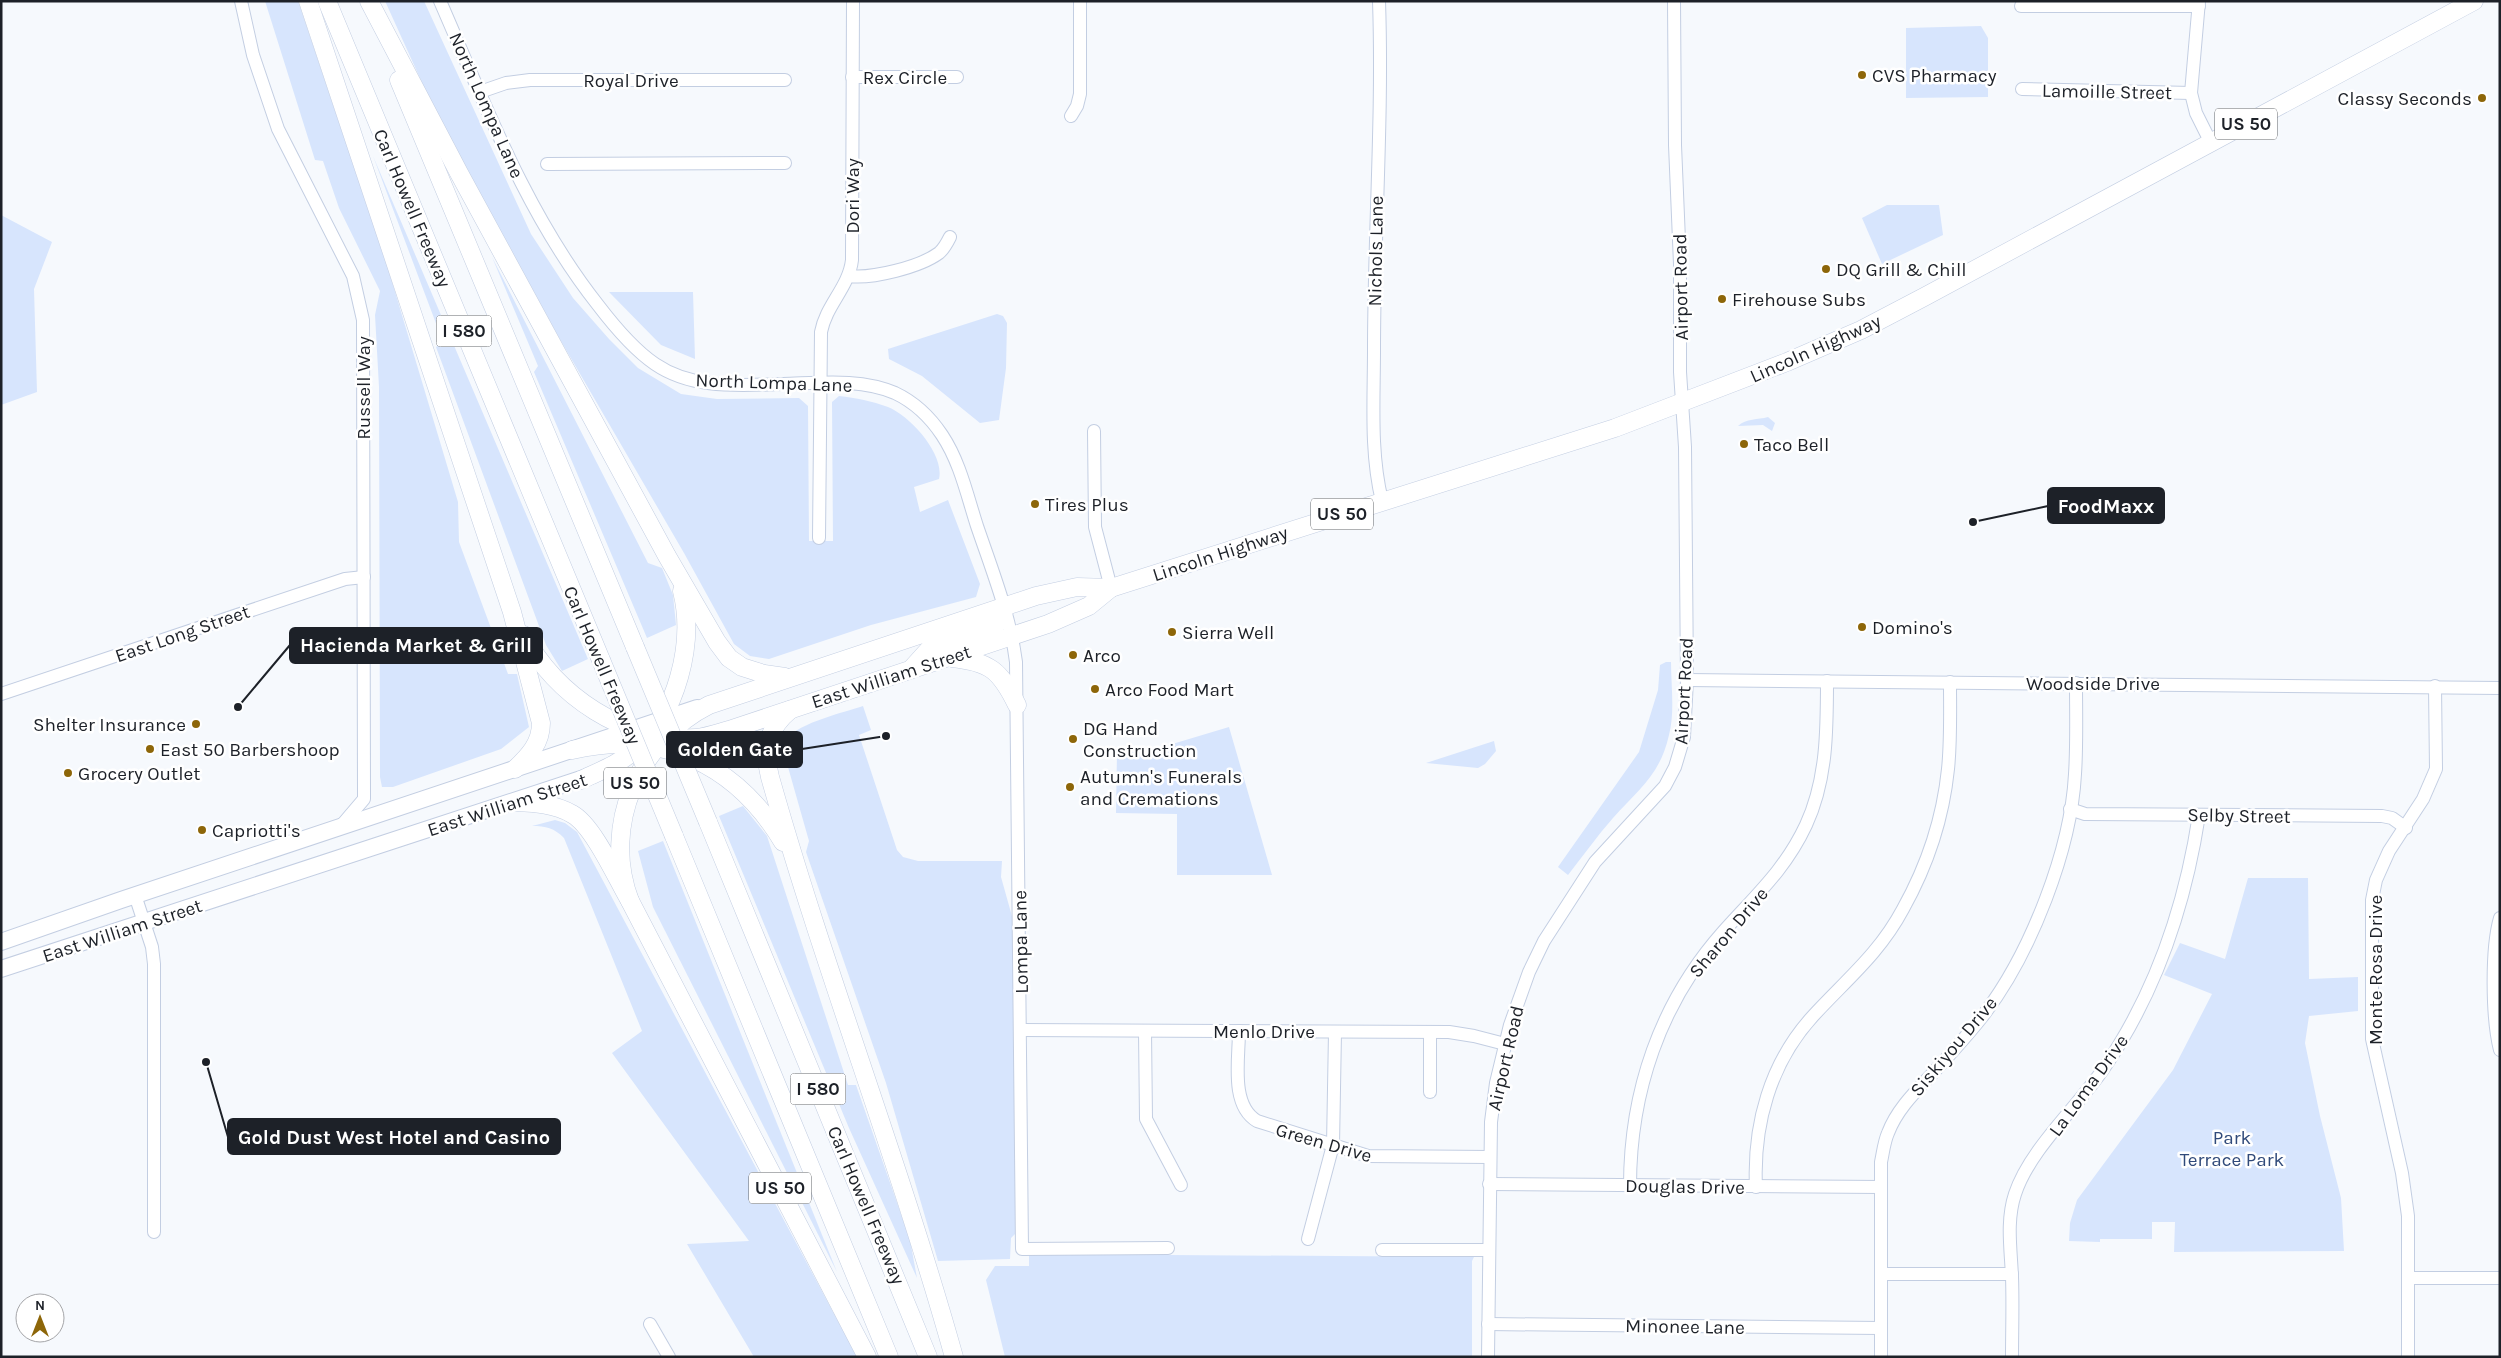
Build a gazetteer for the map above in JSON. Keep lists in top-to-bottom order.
{
  "streets": {
    "highway": [
      "US 50",
      "Carl Howell Freeway",
      "I 580",
      "Lincoln Highway",
      "East William Street"
    ],
    "street": [
      "Rex Circle",
      "Royal Drive",
      "Lamoille Street",
      "North Lompa Lane",
      "Dori Way",
      "Nichols Lane",
      "Airport Road",
      "Russell Way",
      "East Long Street",
      "Woodside Drive",
      "Selby Street",
      "Sharon Drive",
      "Lompa Lane",
      "Monte Rosa Drive",
      "Menlo Drive",
      "Siskiyou Drive",
      "La Loma Drive",
      "Green Drive",
      "Douglas Drive",
      "Minonee Lane"
    ]
  },
  "crossings": [
    ["Rex Circle", "Dori Way"],
    ["Royal Drive", "North Lompa Lane"],
    ["North Lompa Lane", "Dori Way"],
    ["North Lompa Lane", "Lincoln Highway"],
    ["North Lompa Lane", "East William Street"],
    ["North Lompa Lane", "Lompa Lane"],
    ["US 50", "East William Street"],
    ["Nichols Lane", "Lincoln Highway"],
    ["Airport Road", "Lincoln Highway"],
    ["Airport Road", "Woodside Drive"],
    ["Airport Road", "Menlo Drive"],
    ["Airport Road", "Green Drive"],
    ["Airport Road", "Douglas Drive"],
    ["Airport Road", "Minonee Lane"],
    ["Lincoln Highway", "East William Street"],
    ["Lincoln Highway", "Lompa Lane"],
    ["Russell Way", "East Long Street"],
    ["East William Street", "Lompa Lane"],
    ["Woodside Drive", "Sharon Drive"],
    ["Woodside Drive", "Monte Rosa Drive"],
    ["Woodside Drive", "Siskiyou Drive"],
    ["Selby Street", "Monte Rosa Drive"],
    ["Selby Street", "Siskiyou Drive"],
    ["Selby Street", "La Loma Drive"],
    ["Sharon Drive", "Douglas Drive"],
    ["Lompa Lane", "Menlo Drive"],
    ["Menlo Drive", "Green Drive"],
    ["Siskiyou Drive", "Douglas Drive"],
    ["Siskiyou Drive", "Minonee Lane"]
  ],
  "parks": ["Park Terrace Park"],
  "places": [
    "CVS Pharmacy",
    "Classy Seconds",
    "DQ Grill & Chill",
    "Firehouse Subs",
    "Taco Bell",
    "Tires Plus",
    "FoodMaxx",
    "Domino's",
    "Sierra Well",
    "Arco",
    "Arco Food Mart",
    "Hacienda Market & Grill",
    "Shelter Insurance",
    "Golden Gate",
    "DG Hand Construction",
    "East 50 Barbershoop",
    "Grocery Outlet",
    "Autumn's Funerals and Cremations",
    "Capriotti's",
    "Gold Dust West Hotel and Casino"
  ],
  "north": "top"
}
